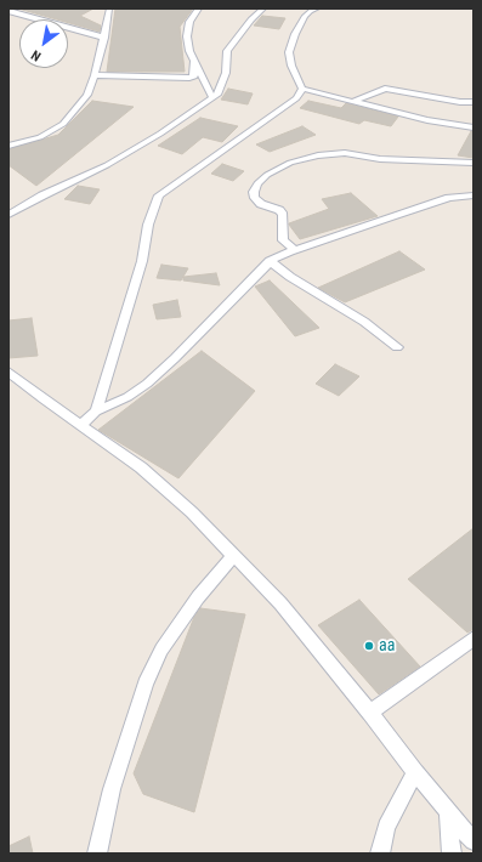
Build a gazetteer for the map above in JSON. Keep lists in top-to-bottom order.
{
  "places": ["aa"],
  "north": "bottom left"
}
